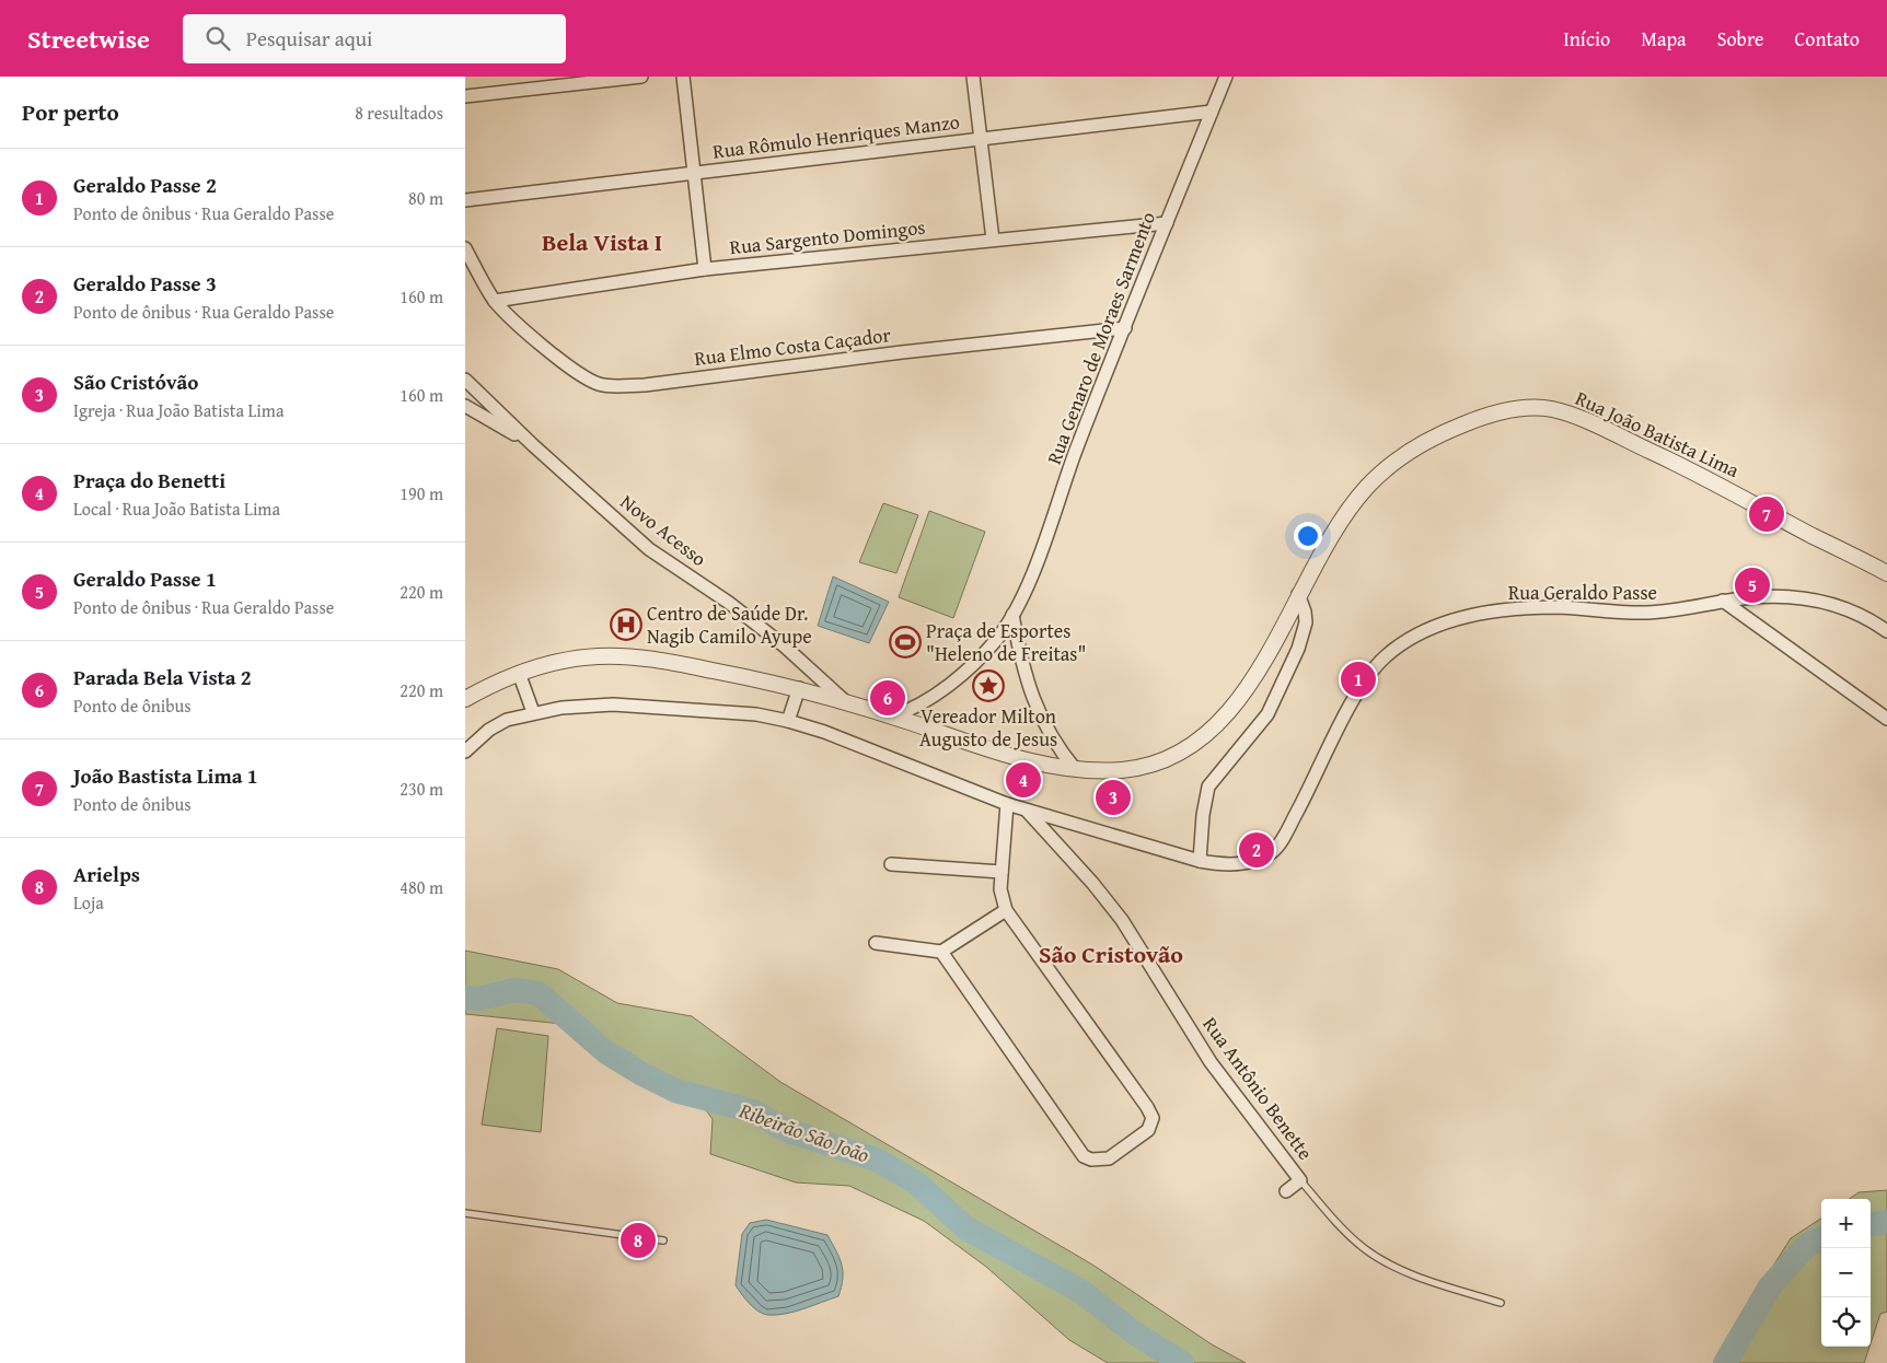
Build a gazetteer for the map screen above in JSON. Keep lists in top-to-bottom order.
{
  "streets": {
    "street": [
      "Rua Rômulo Henriques Manzo",
      "Rua Sargento Domingos",
      "Rua Genaro de Moraes Sarmento",
      "Rua Elmo Costa Caçador",
      "Rua João Batista Lima",
      "Novo Acesso",
      "Rua Geraldo Passe",
      "Rua Antônio Benette"
    ]
  },
  "crossings": [
    ["Rua Rômulo Henriques Manzo", "Rua Genaro de Moraes Sarmento"],
    ["Rua Sargento Domingos", "Rua Genaro de Moraes Sarmento"],
    ["Rua Sargento Domingos", "Rua Elmo Costa Caçador"],
    ["Rua Genaro de Moraes Sarmento", "Rua Elmo Costa Caçador"],
    ["Rua Genaro de Moraes Sarmento", "Rua João Batista Lima"],
    ["Rua João Batista Lima", "Novo Acesso"],
    ["Rua Geraldo Passe", "Rua Antônio Benette"]
  ],
  "districts": ["Bela Vista I", "São Cristovão"],
  "water": ["Ribeirão São João"],
  "places": {
    "hospital": ["Centro de Saúde Dr. Nagib Camilo Ayupe"],
    "sports": ["Praça de Esportes \"Heleno de Freitas\""],
    "place": ["Vereador Milton Augusto de Jesus"]
  },
  "page": {
    "header": "Streetwise",
    "search": "Pesquisar aqui",
    "nav": [
      "Início",
      "Mapa",
      "Sobre",
      "Contato"
    ],
    "heading": ["Por perto", "8 resultados"],
    "list": [
      {
        "mark": "1",
        "name": "Geraldo Passe 2",
        "note": "Ponto de ônibus · Rua Geraldo Passe",
        "value": "80 m"
      },
      {
        "mark": "2",
        "name": "Geraldo Passe 3",
        "note": "Ponto de ônibus · Rua Geraldo Passe",
        "value": "160 m"
      },
      {
        "mark": "3",
        "name": "São Cristóvão",
        "note": "Igreja · Rua João Batista Lima",
        "value": "160 m"
      },
      {
        "mark": "4",
        "name": "Praça do Benetti",
        "note": "Local · Rua João Batista Lima",
        "value": "190 m"
      },
      {
        "mark": "5",
        "name": "Geraldo Passe 1",
        "note": "Ponto de ônibus · Rua Geraldo Passe",
        "value": "220 m"
      },
      {
        "mark": "6",
        "name": "Parada Bela Vista 2",
        "note": "Ponto de ônibus",
        "value": "220 m"
      },
      {
        "mark": "7",
        "name": "João Bastista Lima 1",
        "note": "Ponto de ônibus",
        "value": "230 m"
      },
      {
        "mark": "8",
        "name": "Arielps",
        "note": "Loja",
        "value": "480 m"
      }
    ],
    "pins": [
      "7",
      "5",
      "1",
      "6",
      "4",
      "3",
      "2",
      "8"
    ],
    "map_buttons": ["+", "−"]
  }
}
